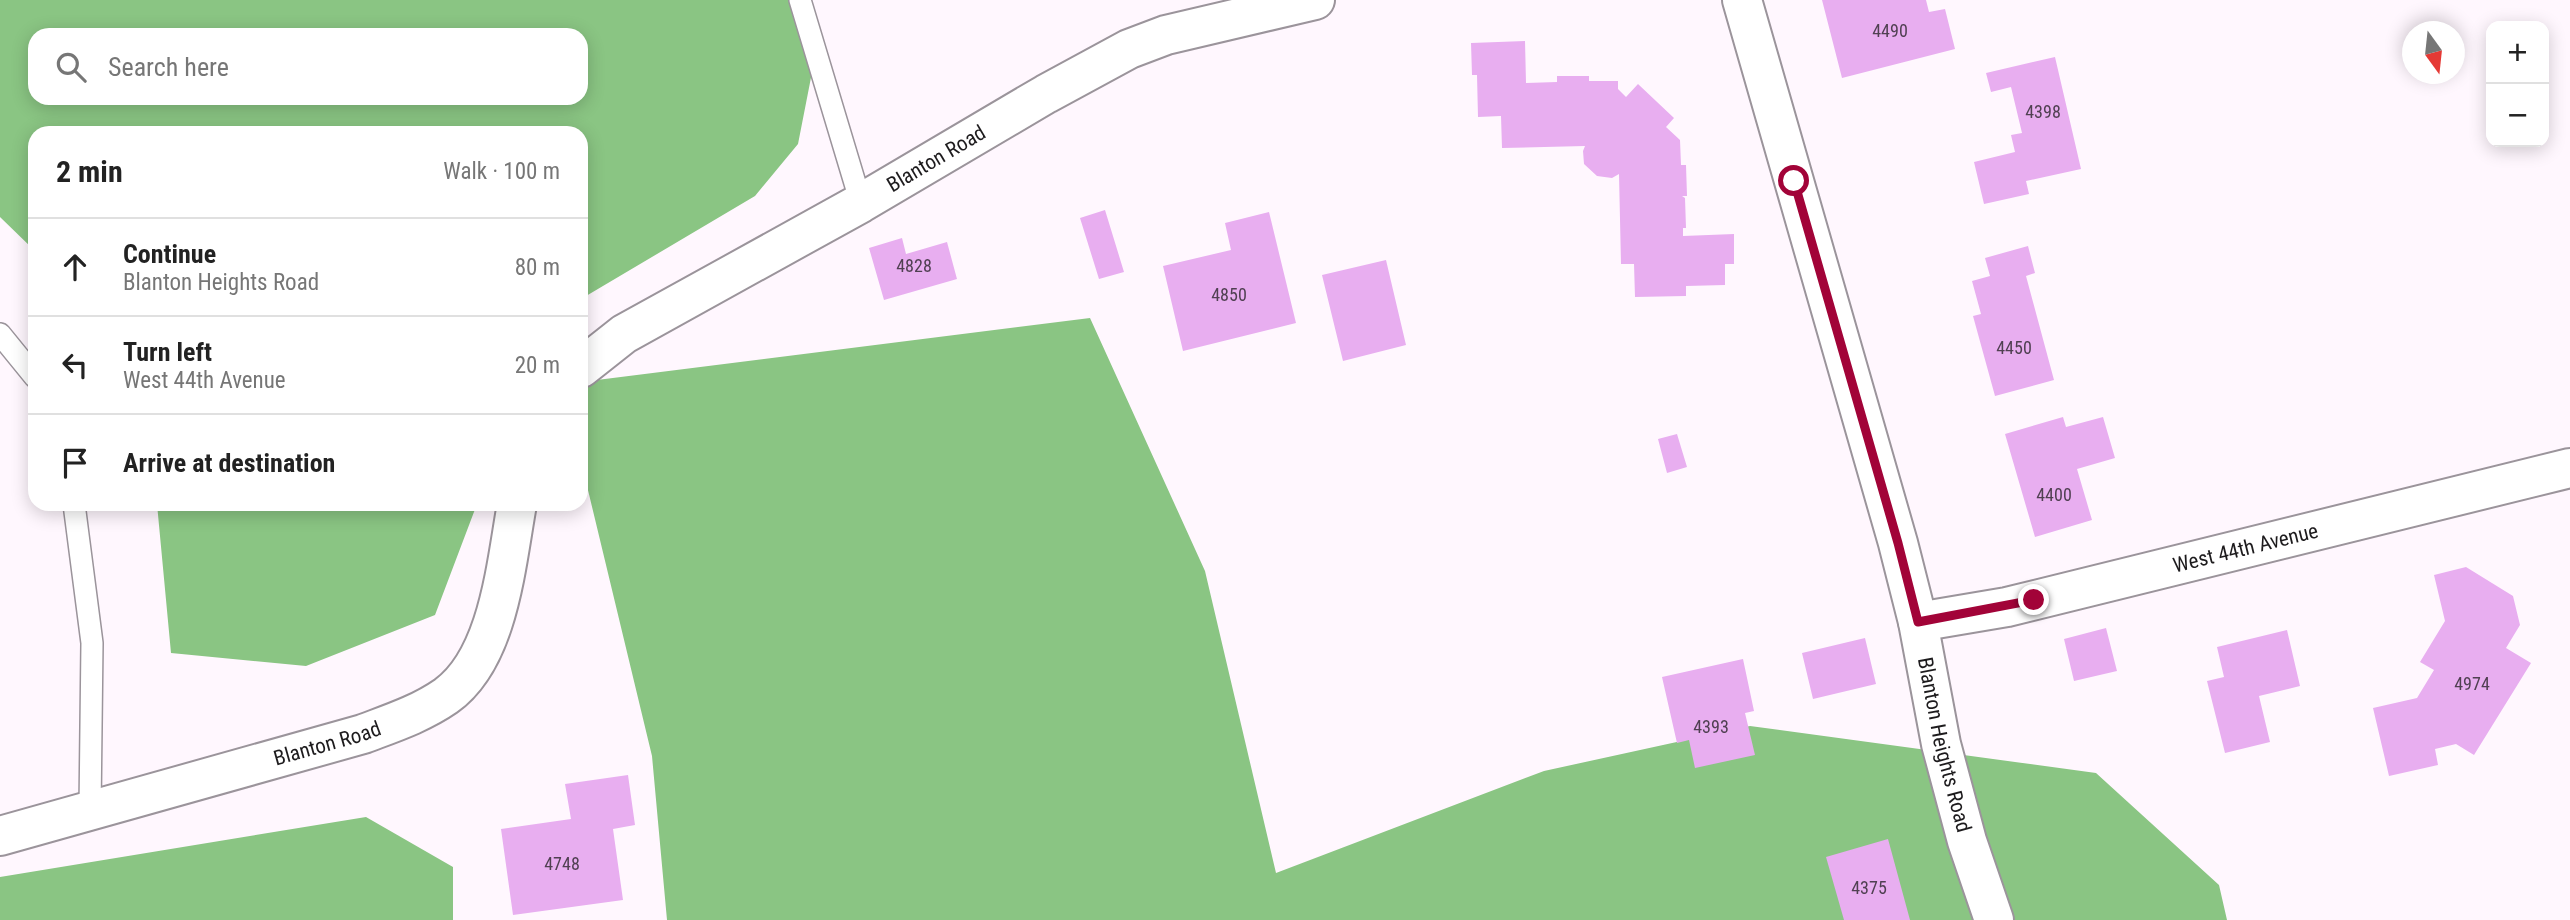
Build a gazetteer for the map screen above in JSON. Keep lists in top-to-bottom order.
{
  "streets": {
    "street": ["Blanton Road", "West 44th Avenue", "Blanton Heights Road"]
  },
  "crossings": [
    ["West 44th Avenue", "Blanton Heights Road"]
  ],
  "house_numbers": [
    "4490",
    "4398",
    "4828",
    "4850",
    "4450",
    "4400",
    "4974",
    "4393",
    "4748",
    "4375"
  ],
  "north": "bottom",
  "page": {
    "map_buttons": ["+", "−"],
    "search": "Search here",
    "heading": ["2 min", "Walk · 100 m"],
    "list": [
      ["Continue", "Blanton Heights Road", "80 m"],
      ["Turn left", "West 44th Avenue", "20 m"],
      "Arrive at destination"
    ]
  }
}
